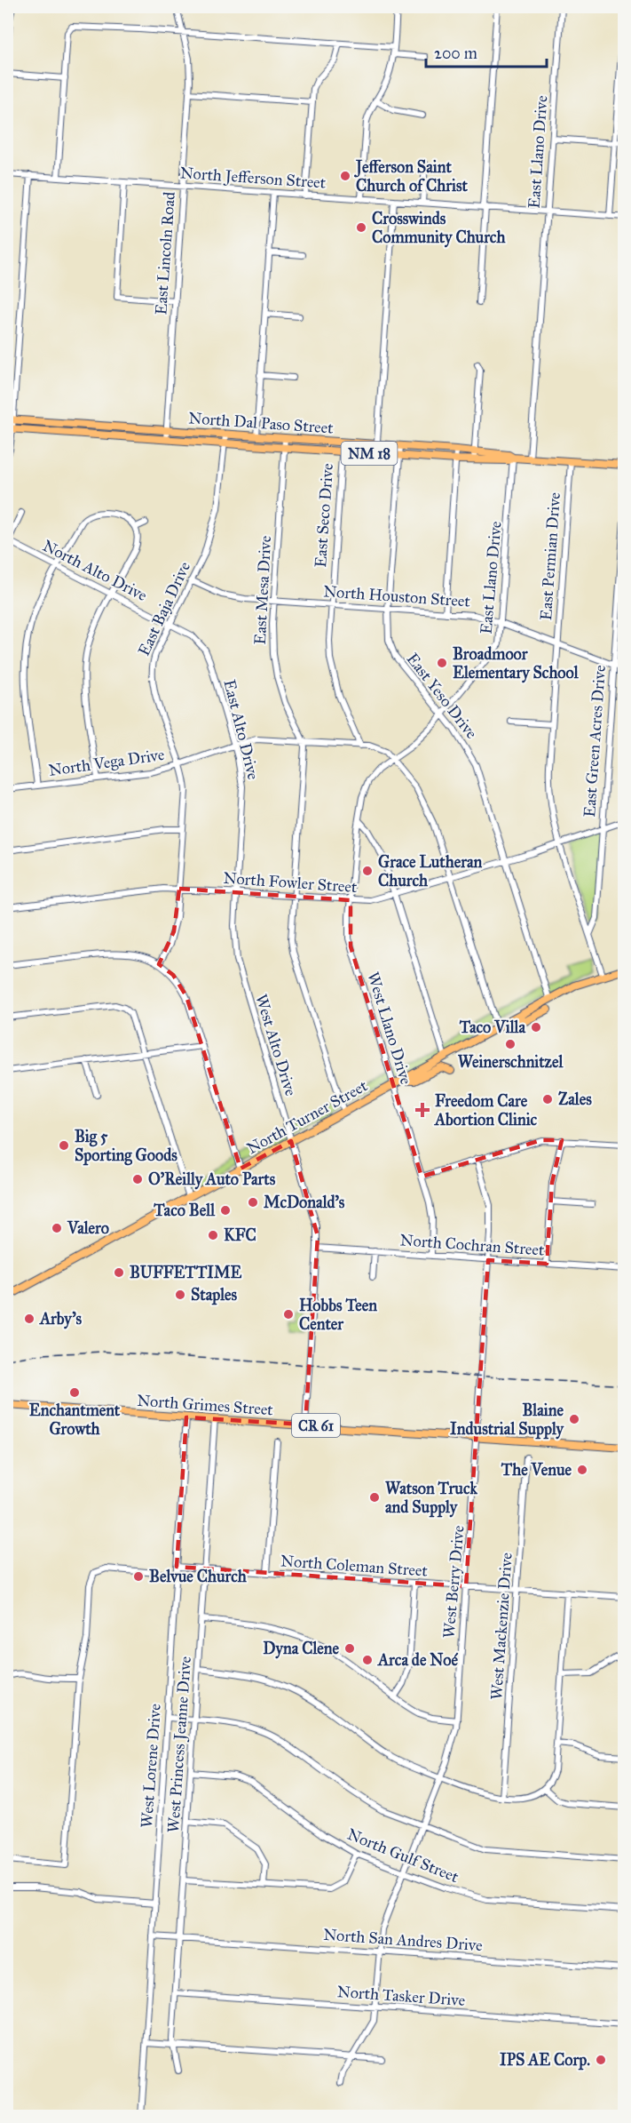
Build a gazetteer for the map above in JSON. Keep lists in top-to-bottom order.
{
  "streets": {
    "main road": [
      "North Dal Paso Street",
      "NM 18",
      "North Turner Street",
      "North Grimes Street",
      "CR 61"
    ],
    "street": [
      "East Llano Drive",
      "North Jefferson Street",
      "East Lincoln Road",
      "East Seco Drive",
      "East Permian Drive",
      "North Alto Drive",
      "East Mesa Drive",
      "North Houston Street",
      "East Baja Drive",
      "East Yeso Drive",
      "East Alto Drive",
      "East Green Acres Drive",
      "North Vega Drive",
      "North Fowler Street",
      "West Llano Drive",
      "West Alto Drive",
      "North Cochran Street",
      "North Coleman Street",
      "West Berry Drive",
      "West Mackenzie Drive",
      "West Princess Jeanne Drive",
      "West Lorene Drive",
      "North Gulf Street",
      "North San Andres Drive",
      "North Tasker Drive"
    ]
  },
  "crossings": [
    ["East Llano Drive", "North Jefferson Street"],
    ["East Llano Drive", "North Dal Paso Street"],
    ["East Llano Drive", "North Houston Street"],
    ["East Llano Drive", "East Yeso Drive"],
    ["East Llano Drive", "North Vega Drive"],
    ["East Llano Drive", "North Fowler Street"],
    ["East Llano Drive", "West Llano Drive"],
    ["North Jefferson Street", "East Lincoln Road"],
    ["East Lincoln Road", "North Dal Paso Street"],
    ["North Dal Paso Street", "East Seco Drive"],
    ["North Dal Paso Street", "East Permian Drive"],
    ["North Dal Paso Street", "East Mesa Drive"],
    ["North Dal Paso Street", "East Baja Drive"],
    ["North Dal Paso Street", "East Yeso Drive"],
    ["East Seco Drive", "North Houston Street"],
    ["East Seco Drive", "North Vega Drive"],
    ["East Permian Drive", "North Houston Street"],
    ["East Permian Drive", "East Green Acres Drive"],
    ["East Permian Drive", "North Fowler Street"],
    ["North Alto Drive", "East Baja Drive"],
    ["North Alto Drive", "East Alto Drive"],
    ["East Mesa Drive", "North Houston Street"],
    ["East Mesa Drive", "North Vega Drive"],
    ["East Mesa Drive", "North Fowler Street"],
    ["East Mesa Drive", "North Turner Street"],
    ["North Houston Street", "East Baja Drive"],
    ["North Houston Street", "East Yeso Drive"],
    ["North Houston Street", "East Green Acres Drive"],
    ["East Baja Drive", "East Alto Drive"],
    ["East Baja Drive", "North Vega Drive"],
    ["East Baja Drive", "North Fowler Street"],
    ["East Yeso Drive", "North Fowler Street"],
    ["East Yeso Drive", "North Turner Street"],
    ["East Alto Drive", "North Vega Drive"],
    ["East Alto Drive", "North Fowler Street"],
    ["East Alto Drive", "West Alto Drive"],
    ["East Green Acres Drive", "North Fowler Street"],
    ["North Fowler Street", "West Llano Drive"],
    ["North Fowler Street", "West Alto Drive"],
    ["West Llano Drive", "North Turner Street"],
    ["West Llano Drive", "North Cochran Street"],
    ["West Alto Drive", "North Turner Street"],
    ["West Alto Drive", "North Cochran Street"],
    ["West Alto Drive", "North Grimes Street"],
    ["North Cochran Street", "West Berry Drive"],
    ["North Grimes Street", "West Berry Drive"],
    ["North Grimes Street", "West Princess Jeanne Drive"],
    ["North Grimes Street", "West Lorene Drive"],
    ["North Coleman Street", "West Berry Drive"],
    ["North Coleman Street", "West Mackenzie Drive"],
    ["North Coleman Street", "West Princess Jeanne Drive"],
    ["North Coleman Street", "West Lorene Drive"],
    ["West Berry Drive", "North Gulf Street"],
    ["West Berry Drive", "North San Andres Drive"],
    ["West Berry Drive", "North Tasker Drive"],
    ["West Princess Jeanne Drive", "North Gulf Street"],
    ["West Princess Jeanne Drive", "North San Andres Drive"],
    ["West Princess Jeanne Drive", "North Tasker Drive"],
    ["West Lorene Drive", "North San Andres Drive"]
  ],
  "places": {
    "other": [
      "Jefferson Saint Church of Christ",
      "Crosswinds Community Church",
      "Broadmoor Elementary School",
      "Grace Lutheran Church",
      "Taco Villa",
      "Weinerschnitzel",
      "Zales",
      "Big 5 Sporting Goods",
      "O'Reilly Auto Parts",
      "McDonald's",
      "Taco Bell",
      "Valero",
      "KFC",
      "BUFFETTIME",
      "Staples",
      "Hobbs Teen Center",
      "Arby's",
      "Enchantment Growth",
      "Blaine Industrial Supply",
      "The Venue",
      "Watson Truck and Supply",
      "Belvue Church",
      "Dyna Clene",
      "Arca de Noé",
      "IPS AE Corp."
    ],
    "health": ["Freedom Care Abortion Clinic"]
  },
  "scale_bar": "200 m"
}
